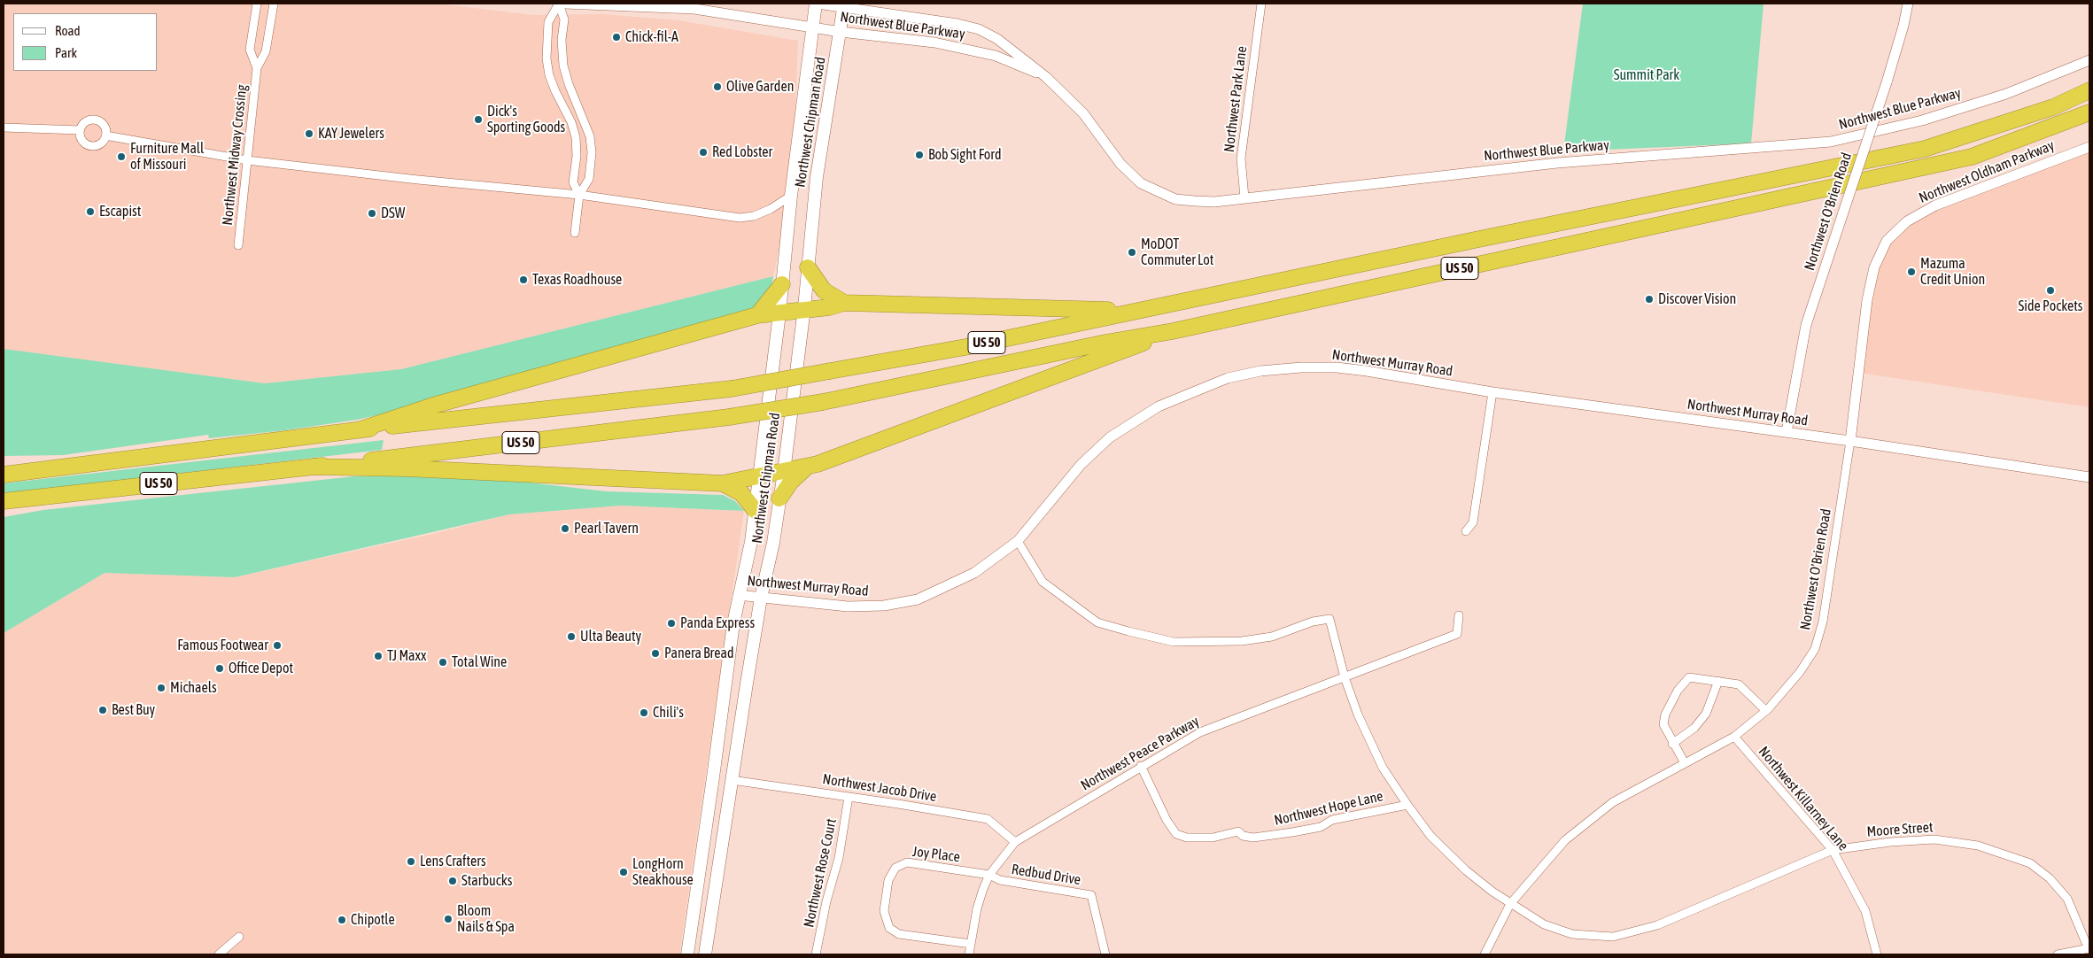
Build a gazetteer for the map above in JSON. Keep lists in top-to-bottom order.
{
  "streets": {
    "highway": ["US 50"],
    "main road": ["Northwest Chipman Road"],
    "street": [
      "Northwest Blue Parkway",
      "Northwest Park Lane",
      "Northwest Midway Crossing",
      "Northwest Oldham Parkway",
      "Northwest O'Brien Road",
      "Northwest Murray Road",
      "Northwest Peace Parkway",
      "Northwest Jacob Drive",
      "Northwest Killarney Lane",
      "Northwest Hope Lane",
      "Moore Street",
      "Joy Place",
      "Northwest Rose Court",
      "Redbud Drive"
    ]
  },
  "crossings": [
    ["Northwest Blue Parkway", "Northwest Park Lane"],
    ["Northwest Blue Parkway", "Northwest Chipman Road"],
    ["Northwest Chipman Road", "Northwest Murray Road"],
    ["Northwest Chipman Road", "Northwest Jacob Drive"],
    ["Northwest Oldham Parkway", "Northwest O'Brien Road"],
    ["Northwest O'Brien Road", "Northwest Murray Road"],
    ["Northwest O'Brien Road", "Northwest Killarney Lane"],
    ["Northwest O'Brien Road", "Moore Street"],
    ["Northwest Murray Road", "Moore Street"],
    ["Northwest Peace Parkway", "Northwest Jacob Drive"],
    ["Northwest Peace Parkway", "Northwest Hope Lane"],
    ["Northwest Peace Parkway", "Moore Street"],
    ["Northwest Peace Parkway", "Joy Place"],
    ["Northwest Peace Parkway", "Redbud Drive"],
    ["Northwest Jacob Drive", "Northwest Rose Court"],
    ["Northwest Killarney Lane", "Moore Street"],
    ["Northwest Hope Lane", "Moore Street"],
    ["Joy Place", "Redbud Drive"]
  ],
  "parks": ["Summit Park"],
  "places": [
    "Chick-fil-A",
    "Olive Garden",
    "Dick's Sporting Goods",
    "KAY Jewelers",
    "Red Lobster",
    "Bob Sight Ford",
    "Furniture Mall of Missouri",
    "Escapist",
    "DSW",
    "MoDOT Commuter Lot",
    "Mazuma Credit Union",
    "Texas Roadhouse",
    "Side Pockets",
    "Discover Vision",
    "Pearl Tavern",
    "Panda Express",
    "Ulta Beauty",
    "Famous Footwear",
    "Panera Bread",
    "TJ Maxx",
    "Total Wine",
    "Office Depot",
    "Michaels",
    "Best Buy",
    "Chili's",
    "Lens Crafters",
    "LongHorn Steakhouse",
    "Starbucks",
    "Bloom Nails & Spa",
    "Chipotle"
  ],
  "legend": ["Road", "Park"]
}
